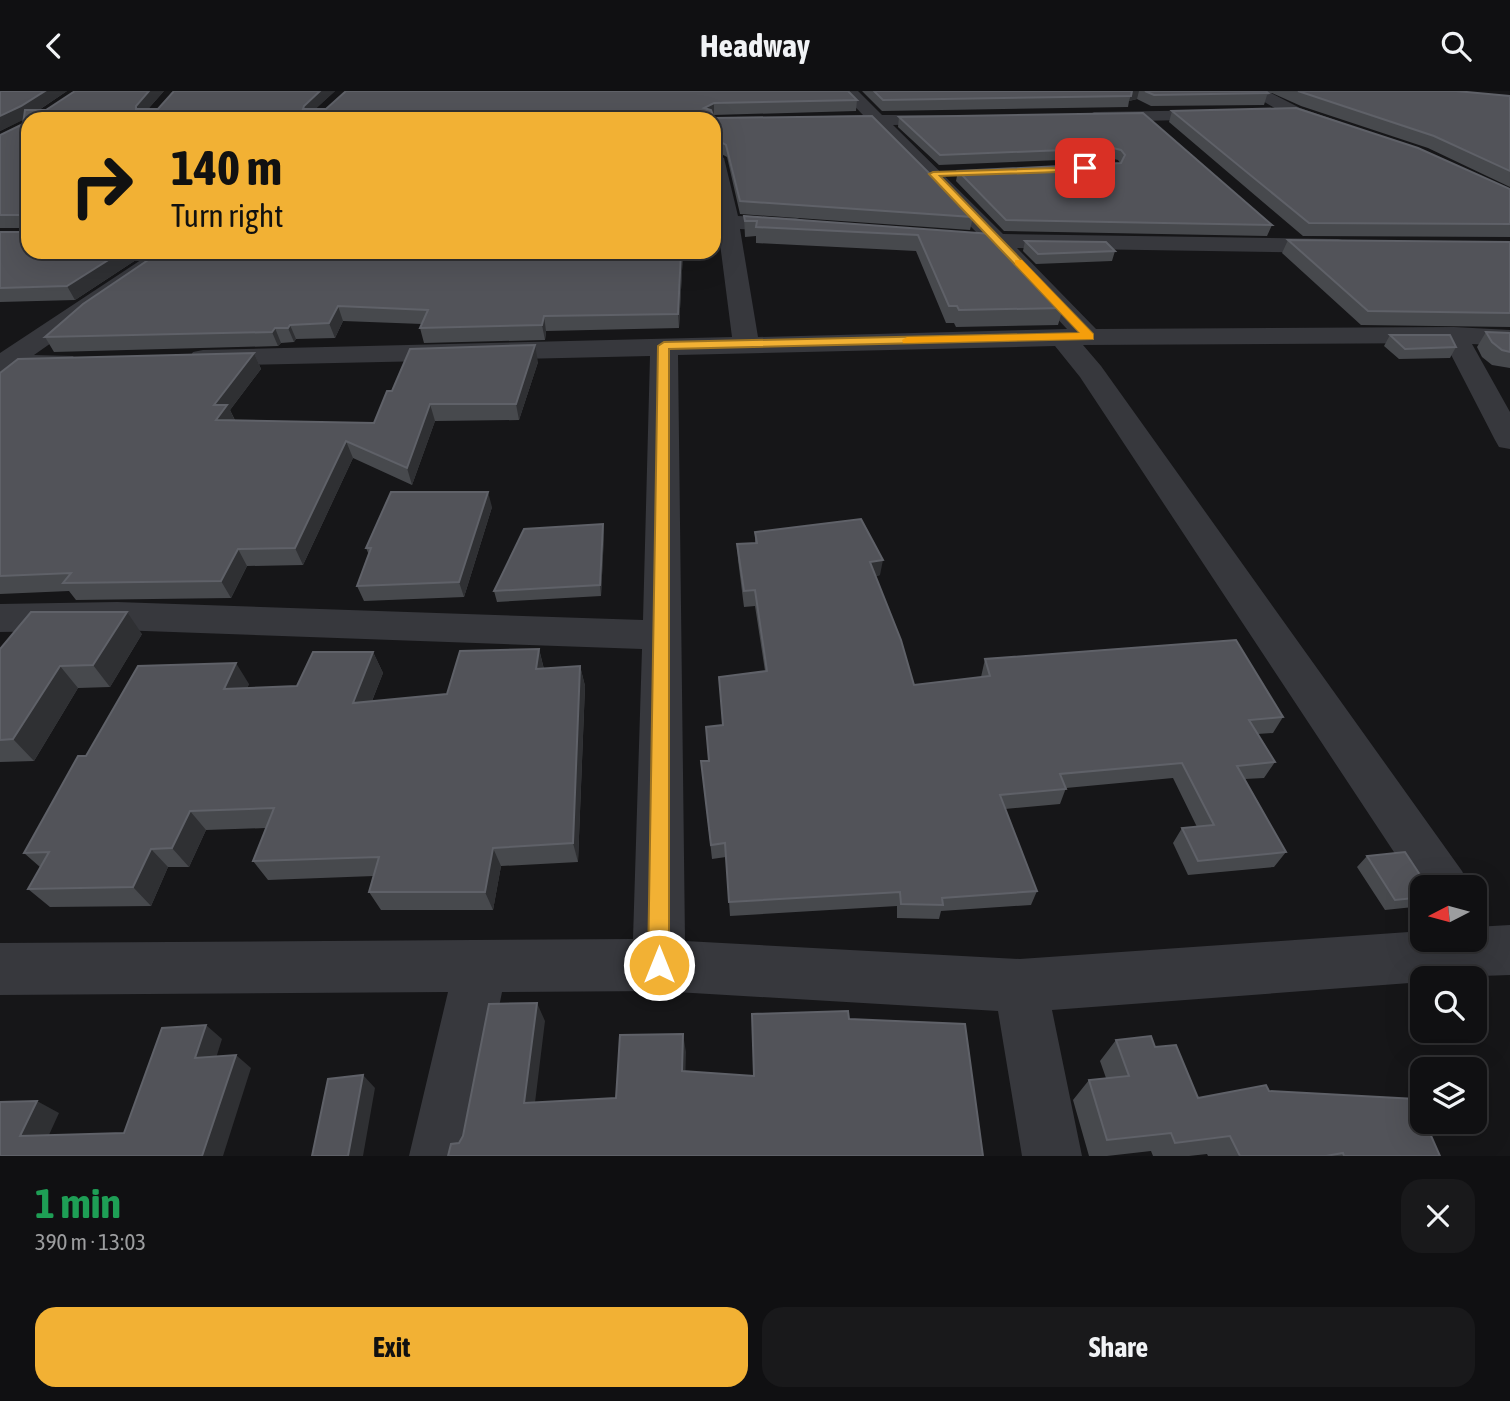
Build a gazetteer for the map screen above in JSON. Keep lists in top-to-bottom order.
{
  "north": "left",
  "page": {
    "header": "Headway",
    "turn": ["140 m", "Turn right"],
    "heading": ["1 min", "390 m · 13:03"],
    "buttons": ["Exit", "Share"]
  }
}
